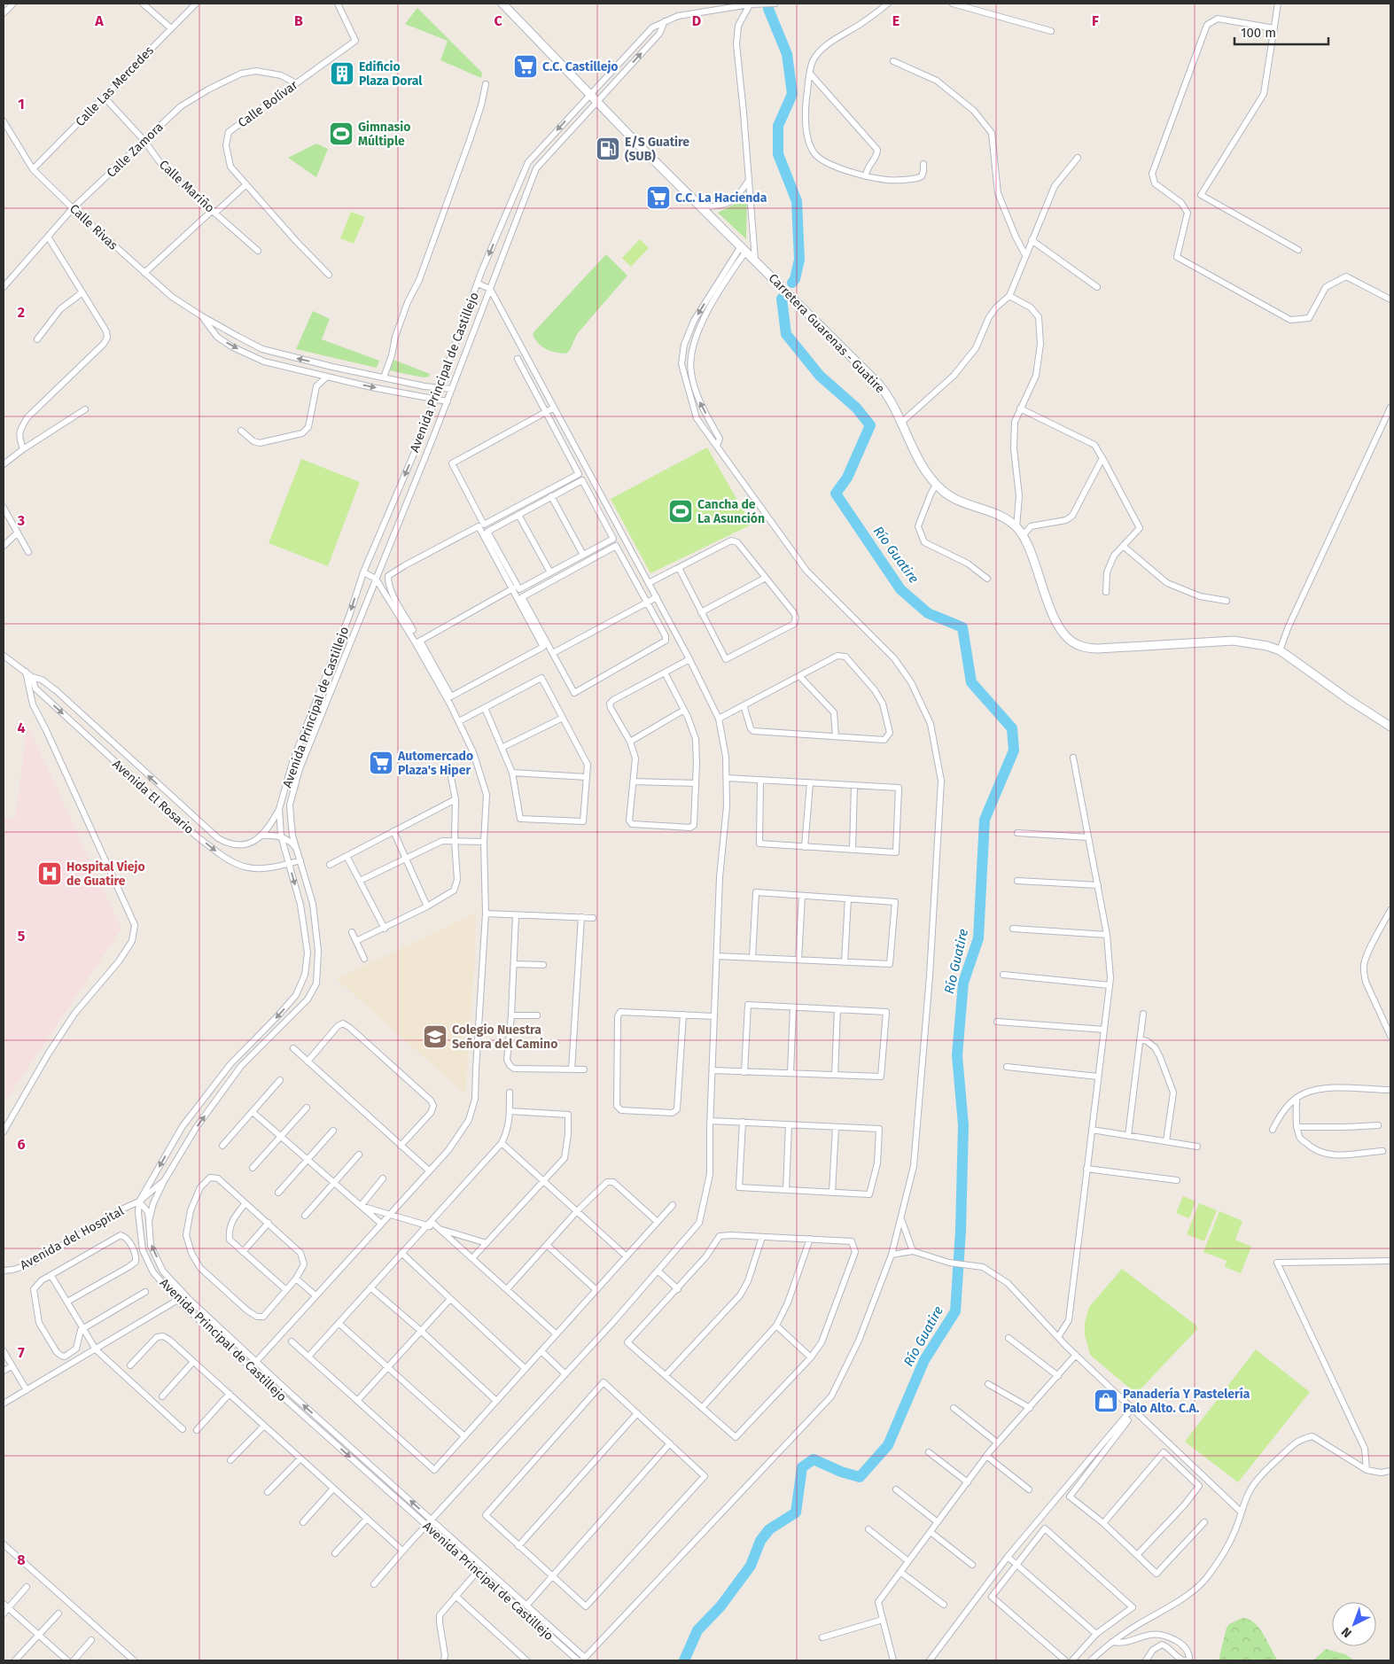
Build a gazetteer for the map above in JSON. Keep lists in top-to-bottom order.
{
  "streets": {
    "main road": ["Carretera Guarenas - Guatire"],
    "street": [
      "Calle Las Mercedes",
      "Calle Bolívar",
      "Calle Zamora",
      "Calle Mariño",
      "Calle Rivas",
      "Avenida Principal de Castillejo",
      "Avenida El Rosario",
      "Avenida del Hospital"
    ]
  },
  "crossings": [
    ["Calle Las Mercedes", "Calle Mariño"],
    ["Calle Las Mercedes", "Calle Rivas"],
    ["Calle Bolívar", "Calle Zamora"],
    ["Calle Zamora", "Calle Mariño"],
    ["Calle Zamora", "Calle Rivas"],
    ["Calle Rivas", "Avenida Principal de Castillejo"],
    ["Carretera Guarenas - Guatire", "Avenida Principal de Castillejo"],
    ["Avenida Principal de Castillejo", "Avenida El Rosario"],
    ["Avenida Principal de Castillejo", "Avenida del Hospital"]
  ],
  "water": ["Río Guatire"],
  "places": {
    "supermarket": ["C.C. Castillejo", "C.C. La Hacienda", "Automercado Plaza's Hiper"],
    "building": ["Edificio Plaza Doral"],
    "sports": ["Gimnasio Múltiple", "Cancha de La Asunción"],
    "fuel station": ["E/S Guatire (SUB)"],
    "hospital": ["Hospital Viejo de Guatire"],
    "school or university": ["Colegio Nuestra Señora del Camino"],
    "shop": ["Panadería Y Pastelería Palo Alto. C.A."]
  },
  "scale_bar": "100 m",
  "north": "bottom left",
  "grid": {
    "columns": [
      "A",
      "B",
      "C",
      "D",
      "E",
      "F"
    ],
    "rows": [
      "1",
      "2",
      "3",
      "4",
      "5",
      "6",
      "7",
      "8"
    ]
  }
}
